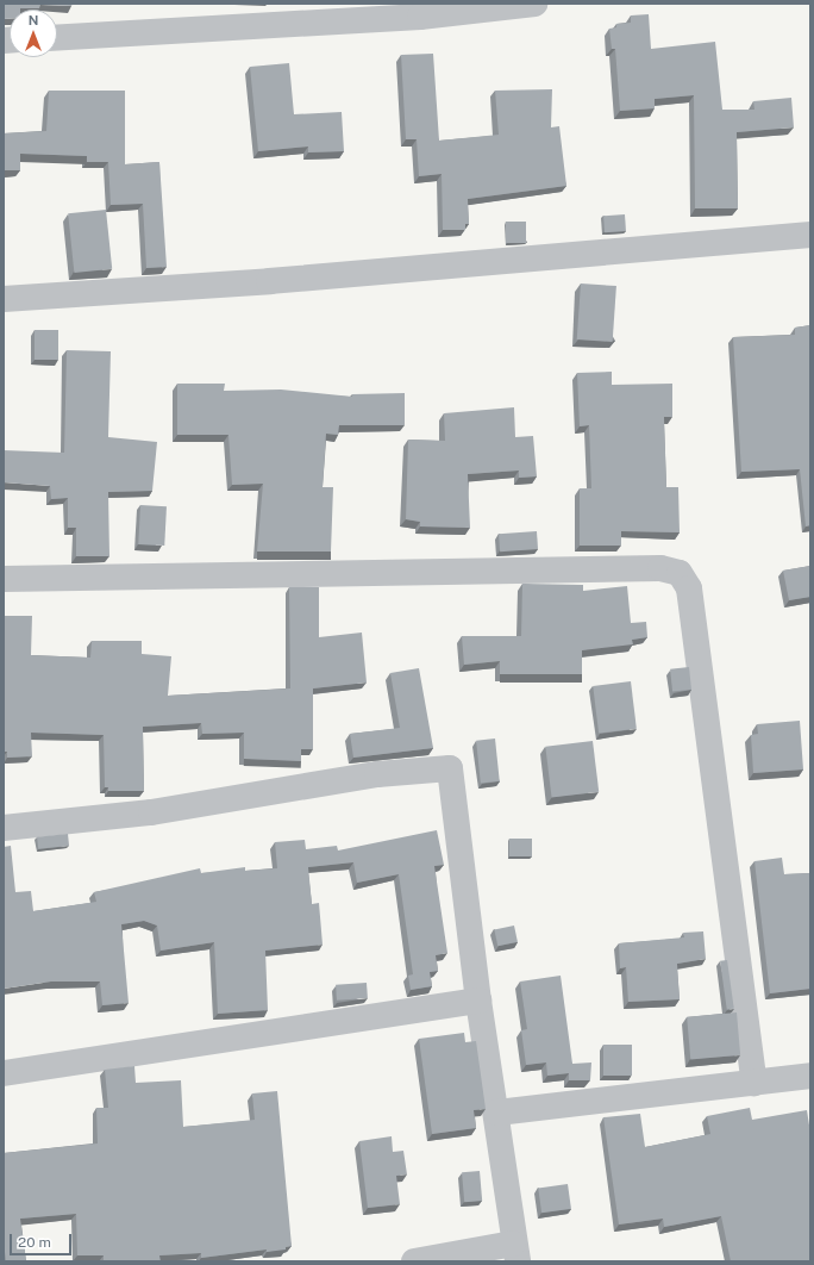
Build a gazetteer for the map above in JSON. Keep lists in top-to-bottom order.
{
  "scale_bar": "20 m",
  "north": "top"
}
